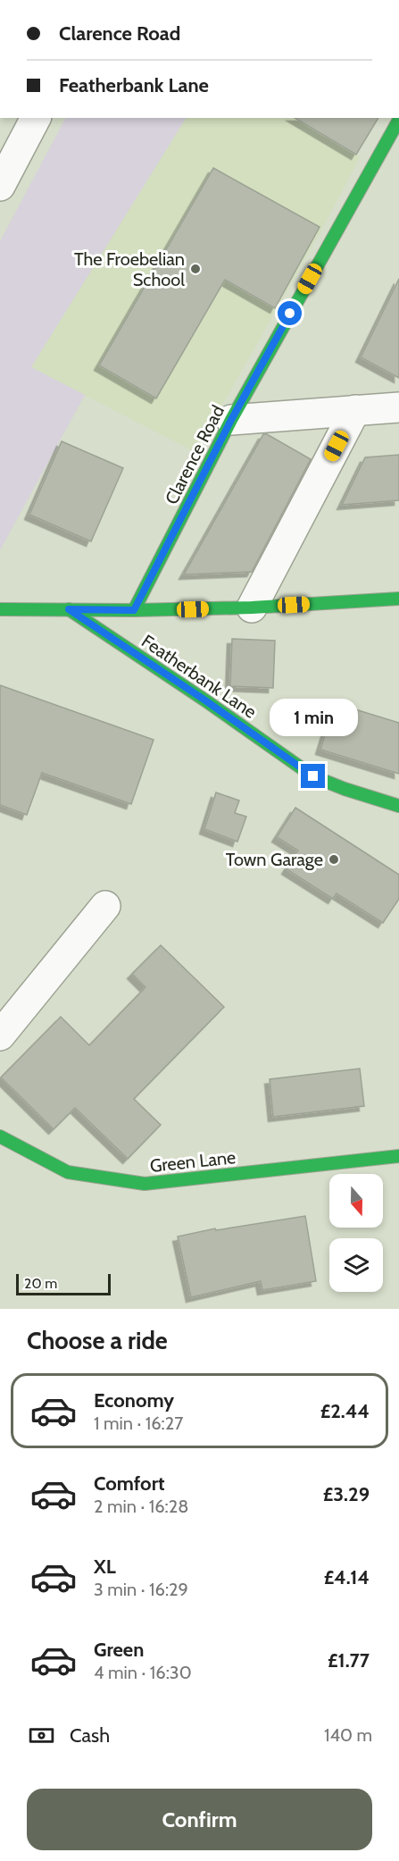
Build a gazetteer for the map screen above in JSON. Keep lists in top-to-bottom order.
{
  "streets": {
    "street": ["Clarence Road", "Featherbank Lane", "Green Lane"]
  },
  "places": ["The Froebelian School", "Town Garage"],
  "scale_bar": "20 m",
  "north": "bottom",
  "page": {
    "banner": ["Clarence Road", "Featherbank Lane"],
    "bubble": "1 min",
    "scale": "20 m",
    "heading": "Choose a ride",
    "list": [
      {
        "name": "Economy",
        "note": "1 min · 16:27",
        "value": "£2.44"
      },
      {
        "name": "Comfort",
        "note": "2 min · 16:28",
        "value": "£3.29"
      },
      {
        "name": "XL",
        "note": "3 min · 16:29",
        "value": "£4.14"
      },
      {
        "name": "Green",
        "note": "4 min · 16:30",
        "value": "£1.77"
      }
    ],
    "pay": ["Cash", "140 m"],
    "buttons": "Confirm"
  }
}
